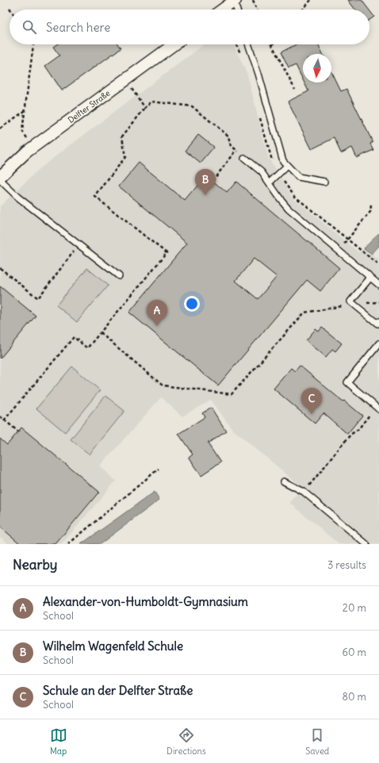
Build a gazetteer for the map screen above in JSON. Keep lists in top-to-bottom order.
{
  "streets": {
    "street": ["Delfter Straße"]
  },
  "north": "bottom",
  "page": {
    "search": "Search here",
    "pins": ["B", "A", "C"],
    "heading": ["Nearby", "3 results"],
    "list": [
      {
        "mark": "A",
        "name": "Alexander-von-Humboldt-Gymnasium",
        "note": "School",
        "value": "20 m"
      },
      {
        "mark": "B",
        "name": "Wilhelm Wagenfeld Schule",
        "note": "School",
        "value": "60 m"
      },
      {
        "mark": "C",
        "name": "Schule an der Delfter Straße",
        "note": "School",
        "value": "80 m"
      }
    ],
    "nav": ["Map", "Directions", "Saved"]
  }
}
